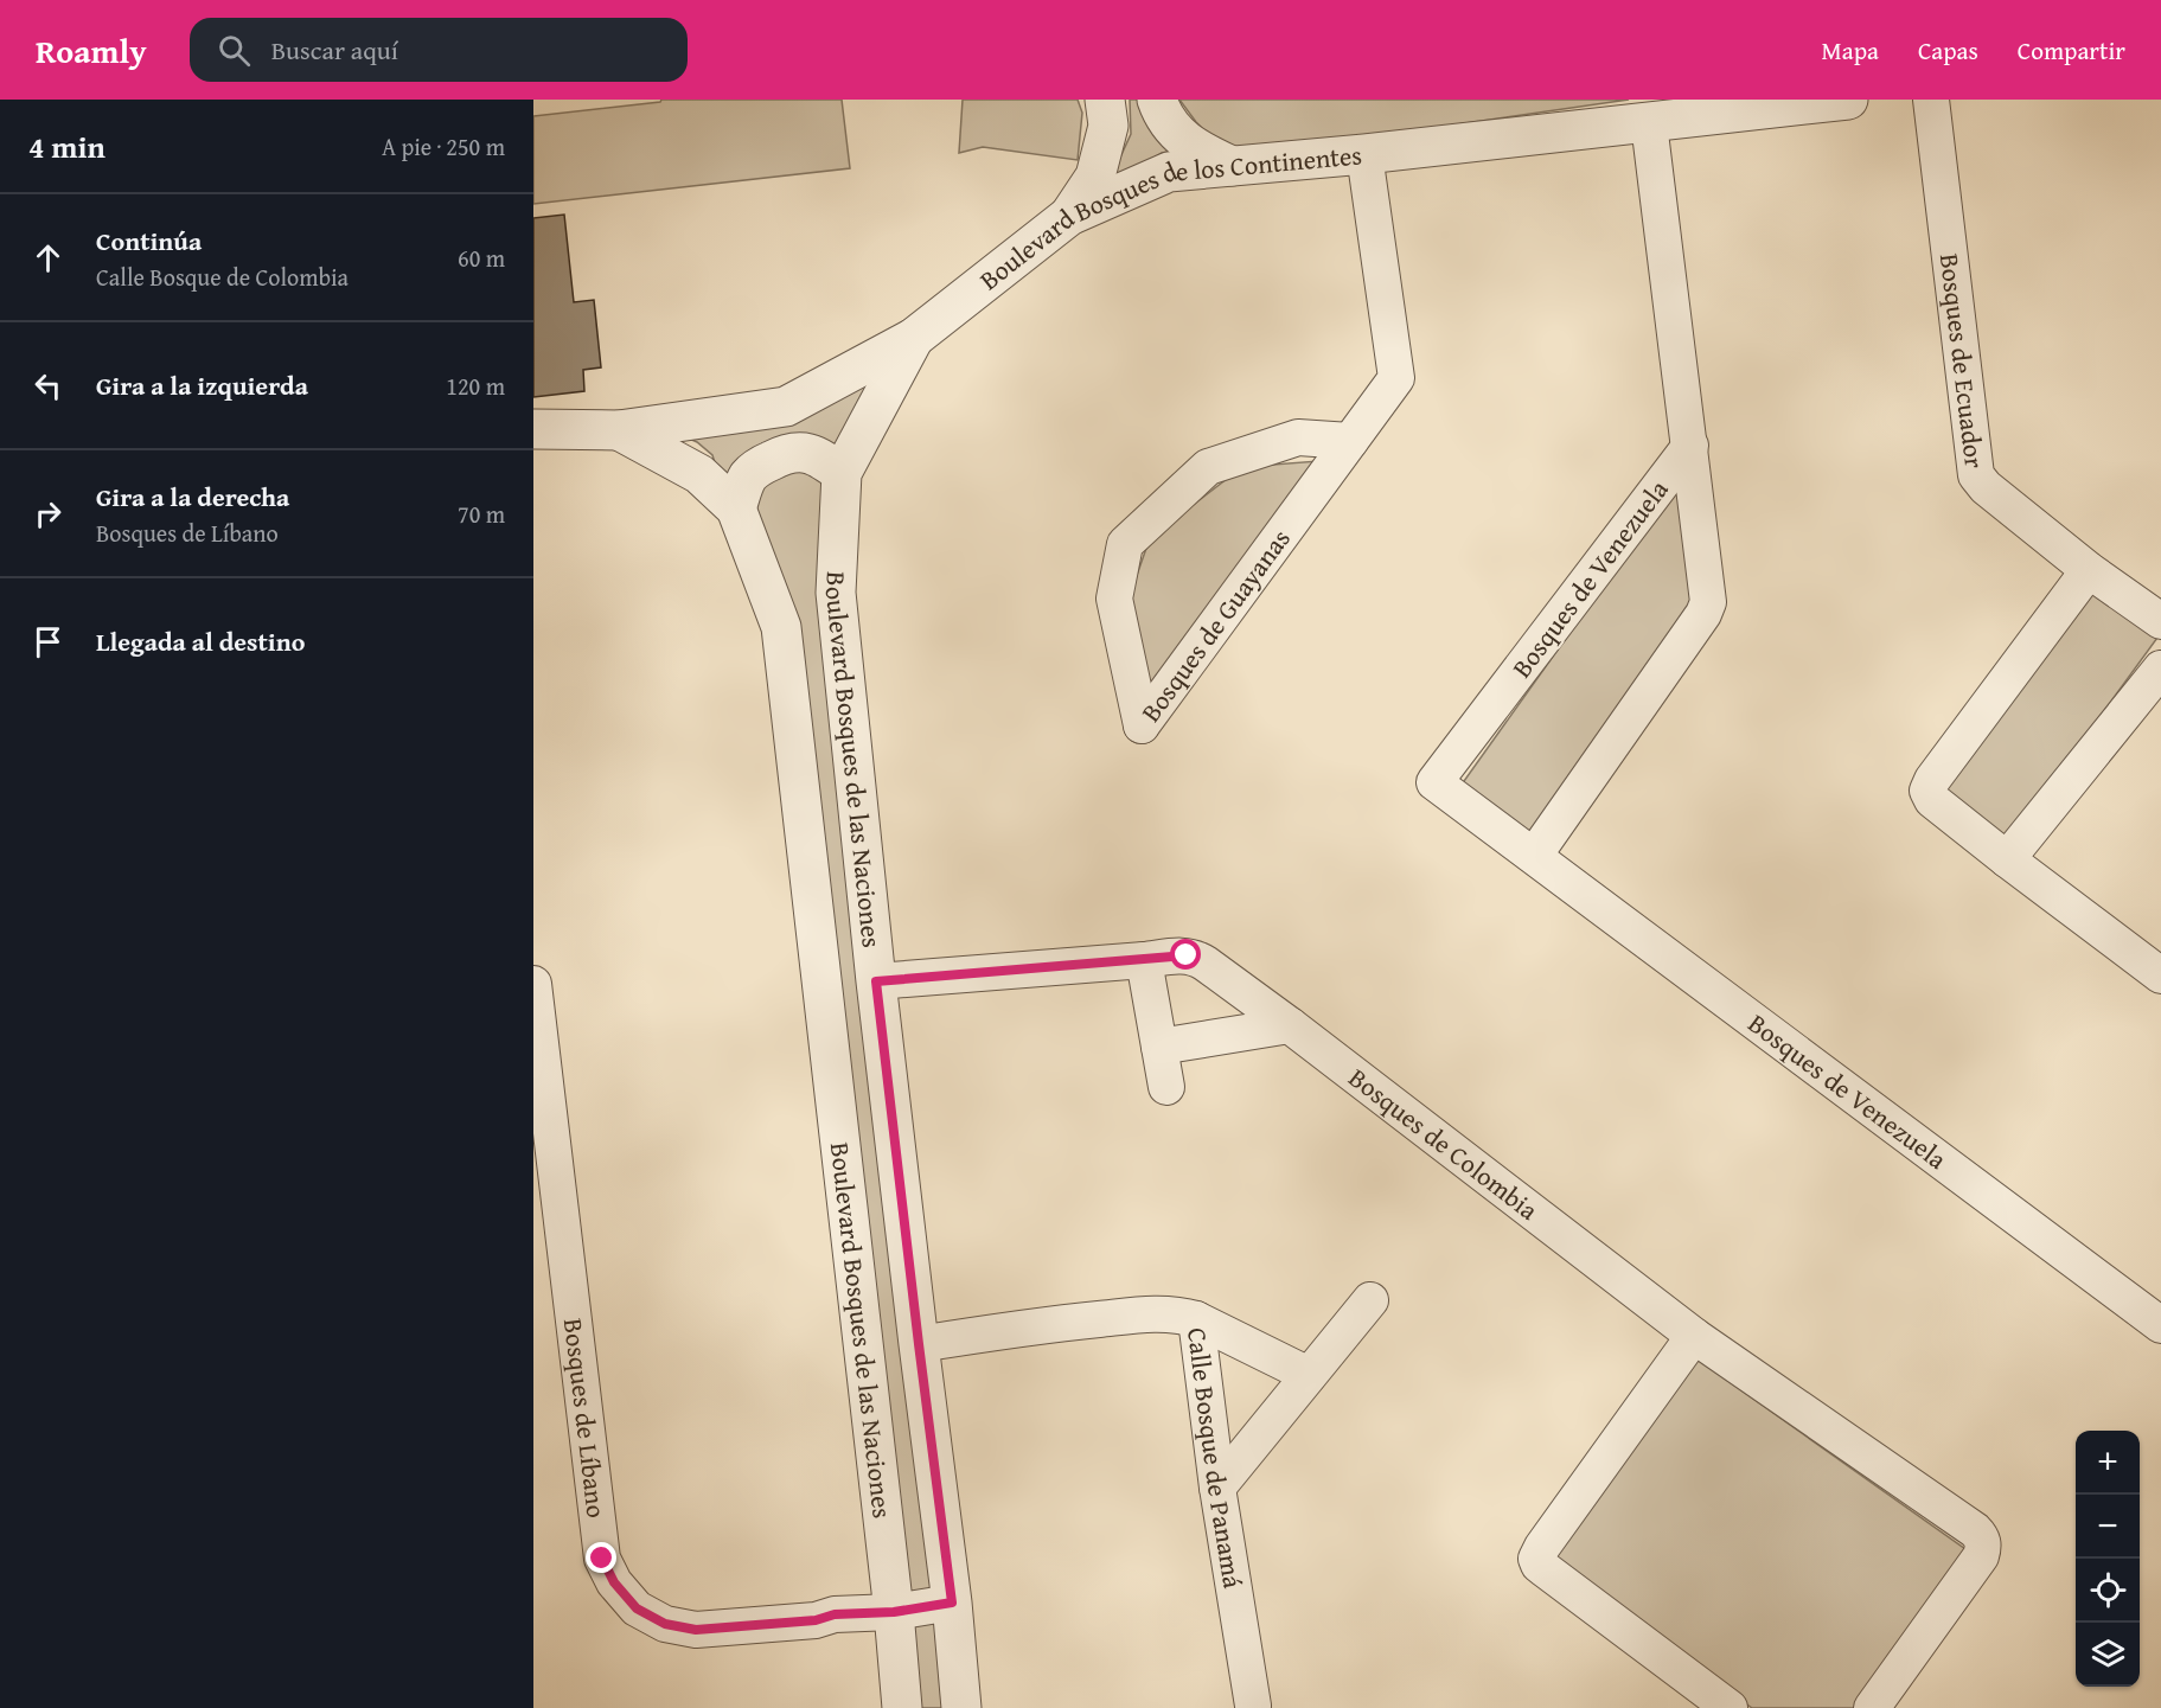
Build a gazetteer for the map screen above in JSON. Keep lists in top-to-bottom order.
{
  "streets": {
    "street": [
      "Boulevard Bosques de los Continentes",
      "Bosques de Ecuador",
      "Bosques de Venezuela",
      "Bosques de Guayanas",
      "Boulevard Bosques de las Naciones",
      "Bosques de Colombia",
      "Bosques de Líbano",
      "Calle Bosque de Panamá"
    ]
  },
  "crossings": [
    ["Boulevard Bosques de los Continentes", "Bosques de Venezuela"],
    ["Boulevard Bosques de los Continentes", "Bosques de Guayanas"],
    ["Boulevard Bosques de los Continentes", "Boulevard Bosques de las Naciones"],
    ["Boulevard Bosques de las Naciones", "Bosques de Líbano"],
    ["Boulevard Bosques de las Naciones", "Calle Bosque de Panamá"]
  ],
  "page": {
    "header": "Roamly",
    "search": "Buscar aquí",
    "nav": ["Mapa", "Capas", "Compartir"],
    "heading": ["4 min", "A pie · 250 m"],
    "list": [
      ["Continúa", "Calle Bosque de Colombia", "60 m"],
      ["Gira a la izquierda", "120 m"],
      ["Gira a la derecha", "Bosques de Líbano", "70 m"],
      "Llegada al destino"
    ],
    "map_buttons": ["+", "−"]
  }
}
